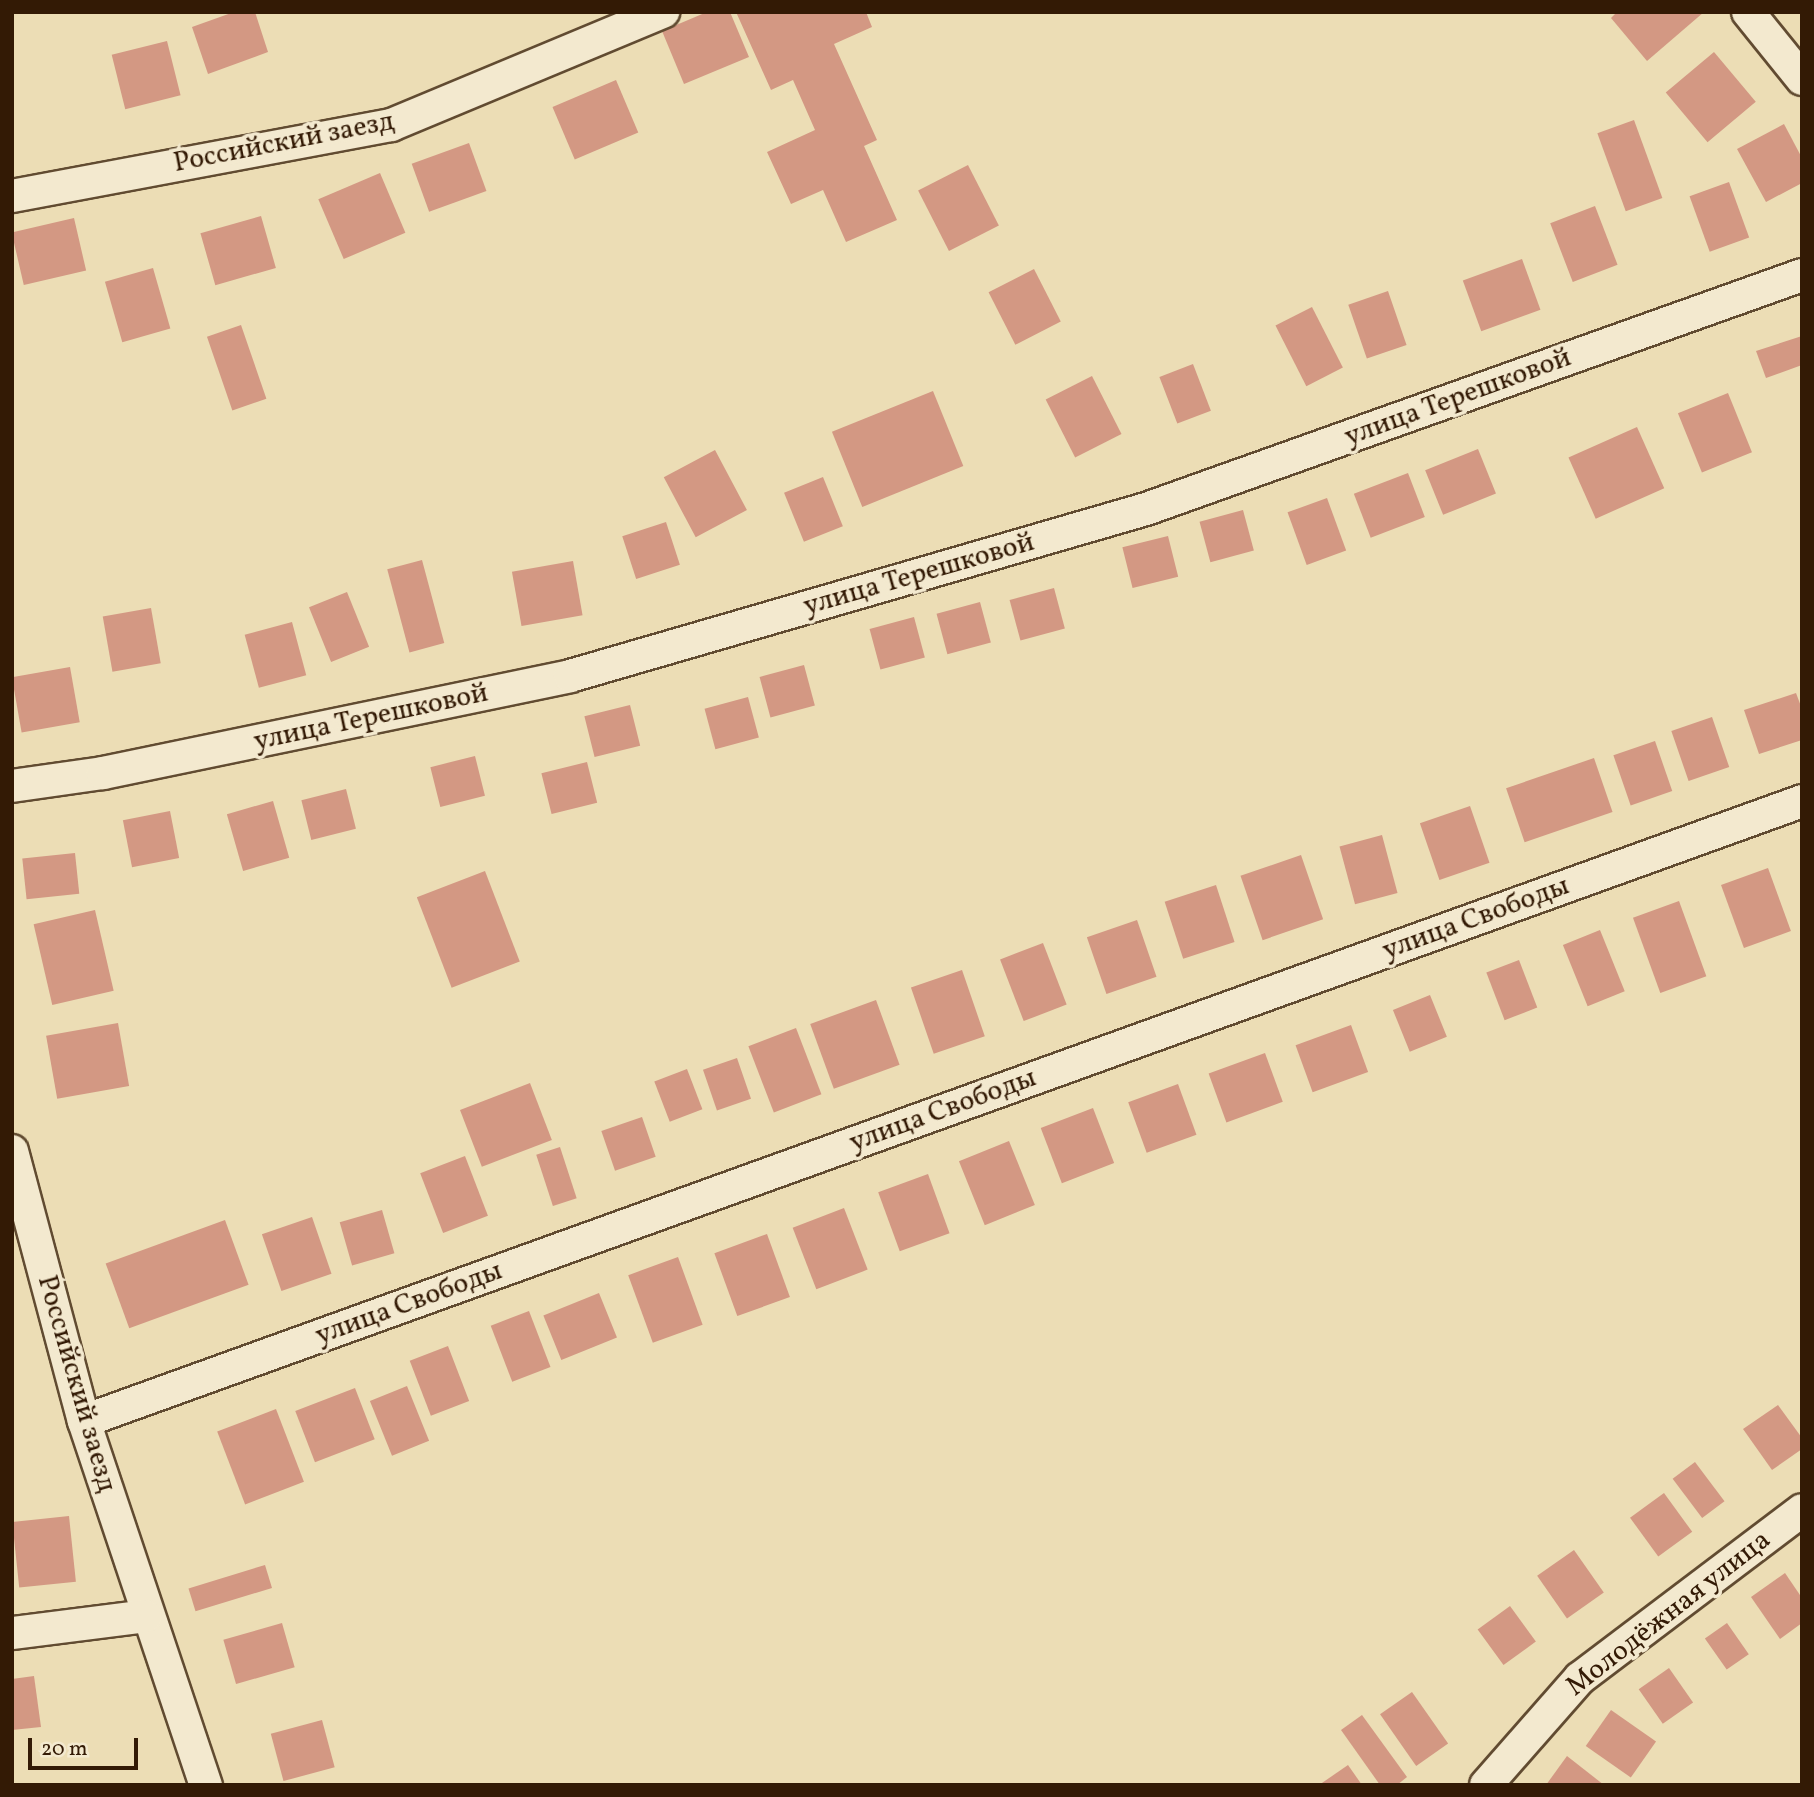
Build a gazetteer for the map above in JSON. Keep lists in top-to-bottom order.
{
  "streets": {
    "street": [
      "Российский заезд",
      "улица Терешковой",
      "улица Свободы",
      "Молодёжная улица"
    ]
  },
  "crossings": [
    ["Российский заезд", "улица Свободы"]
  ],
  "scale_bar": "20 m"
}
